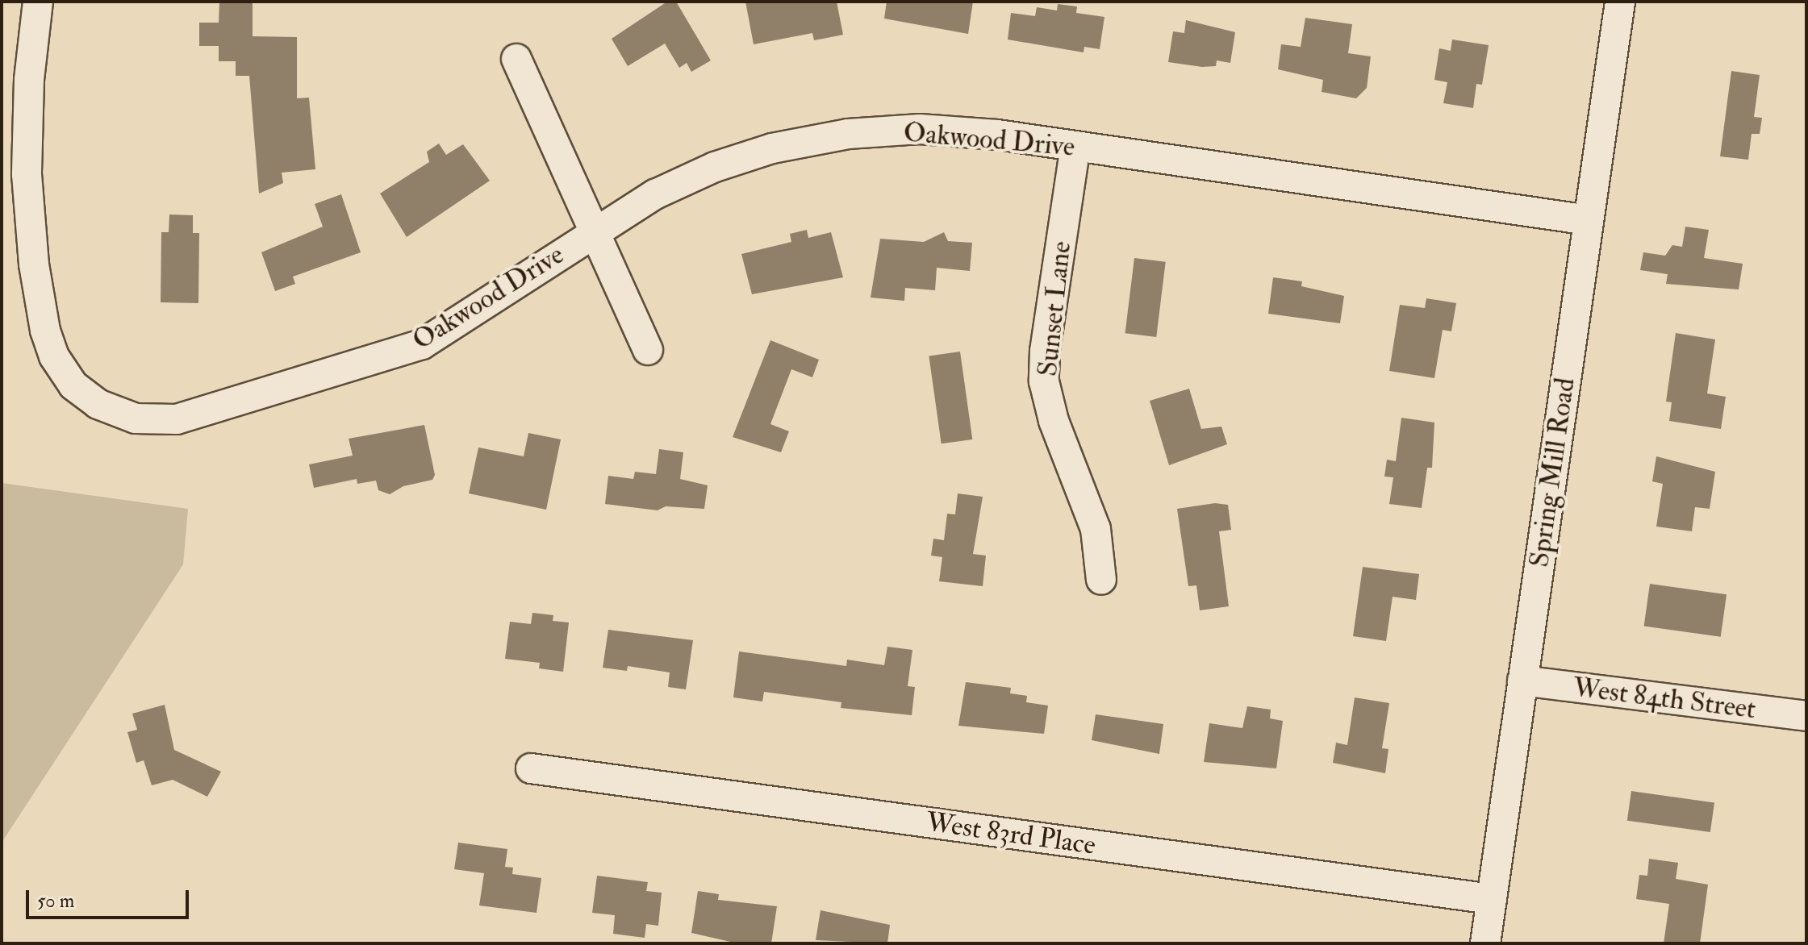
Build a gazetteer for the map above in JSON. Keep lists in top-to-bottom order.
{
  "streets": {
    "street": [
      "Oakwood Drive",
      "Sunset Lane",
      "Spring Mill Road",
      "West 84th Street",
      "West 83rd Place"
    ]
  },
  "crossings": [
    ["Oakwood Drive", "Sunset Lane"],
    ["Oakwood Drive", "Spring Mill Road"],
    ["Spring Mill Road", "West 84th Street"],
    ["Spring Mill Road", "West 83rd Place"]
  ],
  "scale_bar": "50 m"
}
